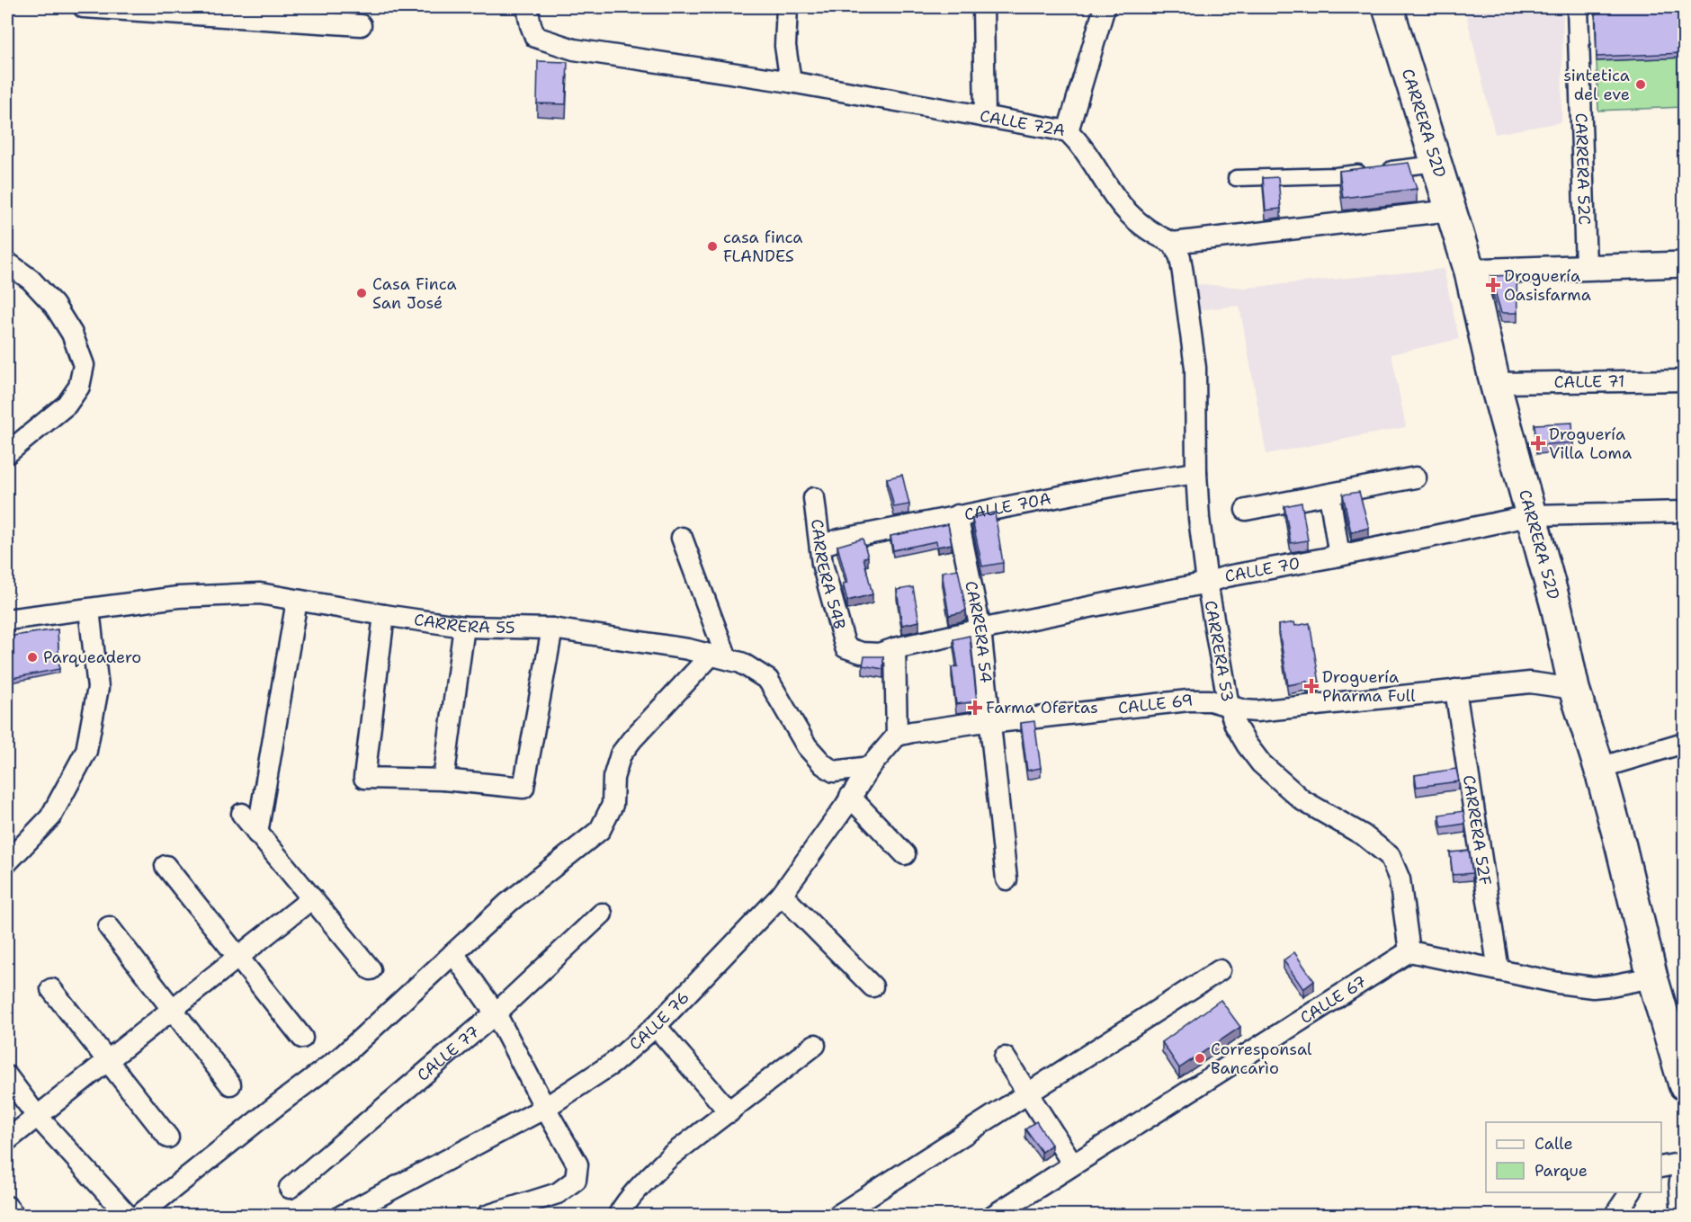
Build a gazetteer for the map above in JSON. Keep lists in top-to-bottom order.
{
  "streets": {
    "main road": ["CARRERA 52D"],
    "street": [
      "CALLE 72A",
      "CARRERA 52C",
      "CALLE 71",
      "CALLE 70A",
      "CALLE 70",
      "CARRERA 54B",
      "CARRERA 55",
      "CARRERA 54",
      "CARRERA 53",
      "CALLE 69",
      "CARRERA 52F",
      "CALLE 67",
      "CALLE 76",
      "CALLE 77"
    ]
  },
  "crossings": [
    ["CARRERA 52D", "CALLE 71"],
    ["CARRERA 52D", "CALLE 70"],
    ["CARRERA 52D", "CALLE 69"],
    ["CALLE 72A", "CARRERA 53"],
    ["CALLE 70A", "CARRERA 54B"],
    ["CALLE 70A", "CARRERA 54"],
    ["CALLE 70A", "CARRERA 53"],
    ["CALLE 70", "CARRERA 54B"],
    ["CALLE 70", "CARRERA 54"],
    ["CALLE 70", "CARRERA 53"],
    ["CARRERA 55", "CALLE 76"],
    ["CARRERA 54", "CALLE 69"],
    ["CARRERA 53", "CALLE 69"],
    ["CARRERA 53", "CALLE 67"],
    ["CALLE 69", "CARRERA 52F"],
    ["CALLE 69", "CALLE 76"]
  ],
  "places": {
    "other": [
      "sintetica del eve",
      "casa finca FLANDES",
      "Casa Finca San José",
      "Parqueadero",
      "Corresponsal Bancarìo"
    ],
    "health": [
      "Droguería Oasisfarma",
      "Droguería Villa Loma",
      "Droguería Pharma Full",
      "Farma Ofertas"
    ]
  },
  "legend": ["Calle", "Parque"]
}
